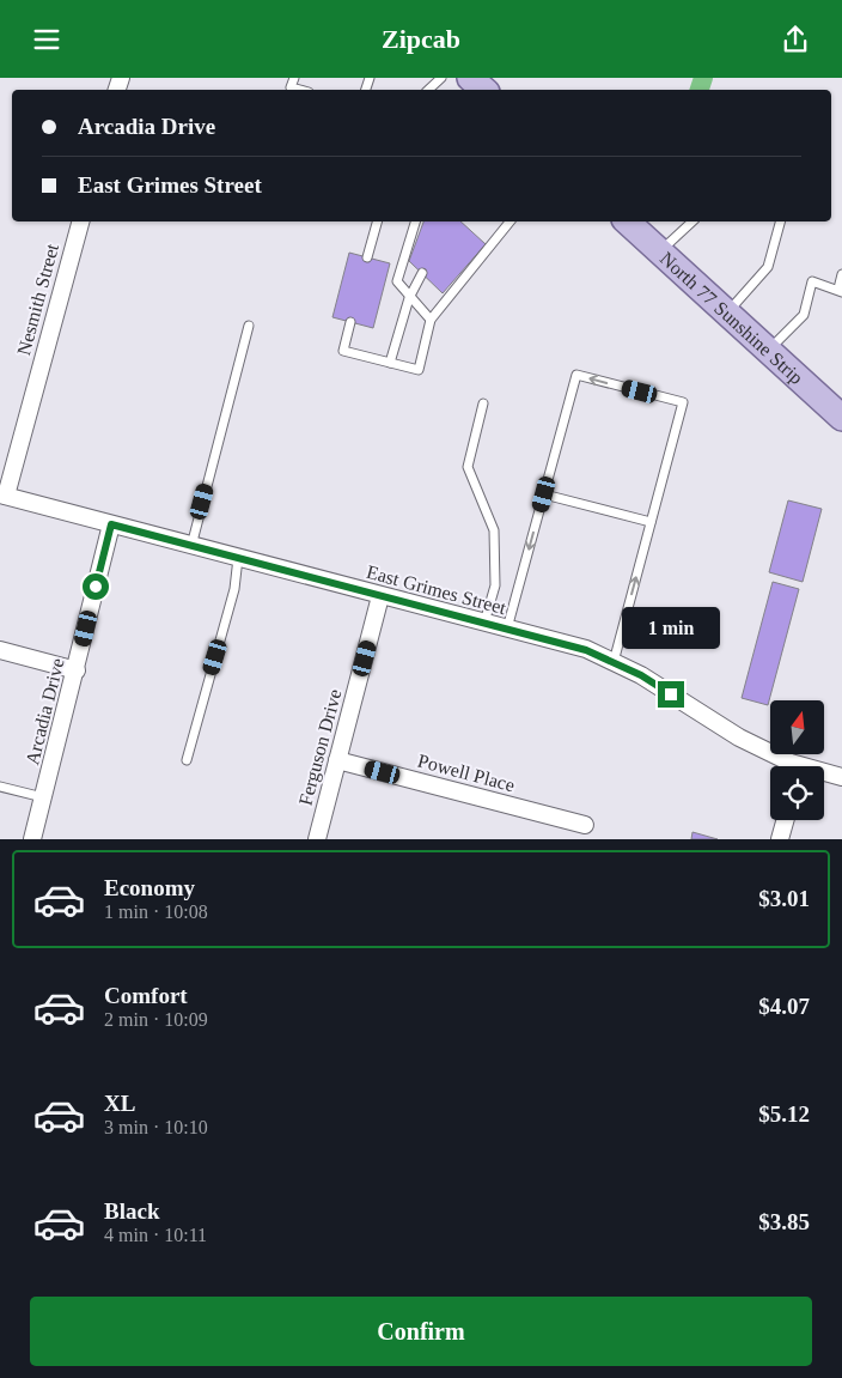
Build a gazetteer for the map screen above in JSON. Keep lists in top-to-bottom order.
{
  "streets": {
    "main road": ["North 77 Sunshine Strip"],
    "street": [
      "Nesmith Street",
      "East Grimes Street",
      "Arcadia Drive",
      "Ferguson Drive",
      "Powell Place"
    ]
  },
  "crossings": [
    ["Nesmith Street", "East Grimes Street"],
    ["East Grimes Street", "Arcadia Drive"],
    ["East Grimes Street", "Ferguson Drive"],
    ["Ferguson Drive", "Powell Place"]
  ],
  "north": "top",
  "page": {
    "header": "Zipcab",
    "banner": ["Arcadia Drive", "East Grimes Street"],
    "bubble": "1 min",
    "list": [
      {
        "name": "Economy",
        "note": "1 min · 10:08",
        "value": "$3.01"
      },
      {
        "name": "Comfort",
        "note": "2 min · 10:09",
        "value": "$4.07"
      },
      {
        "name": "XL",
        "note": "3 min · 10:10",
        "value": "$5.12"
      },
      {
        "name": "Black",
        "note": "4 min · 10:11",
        "value": "$3.85"
      }
    ],
    "buttons": "Confirm"
  }
}
